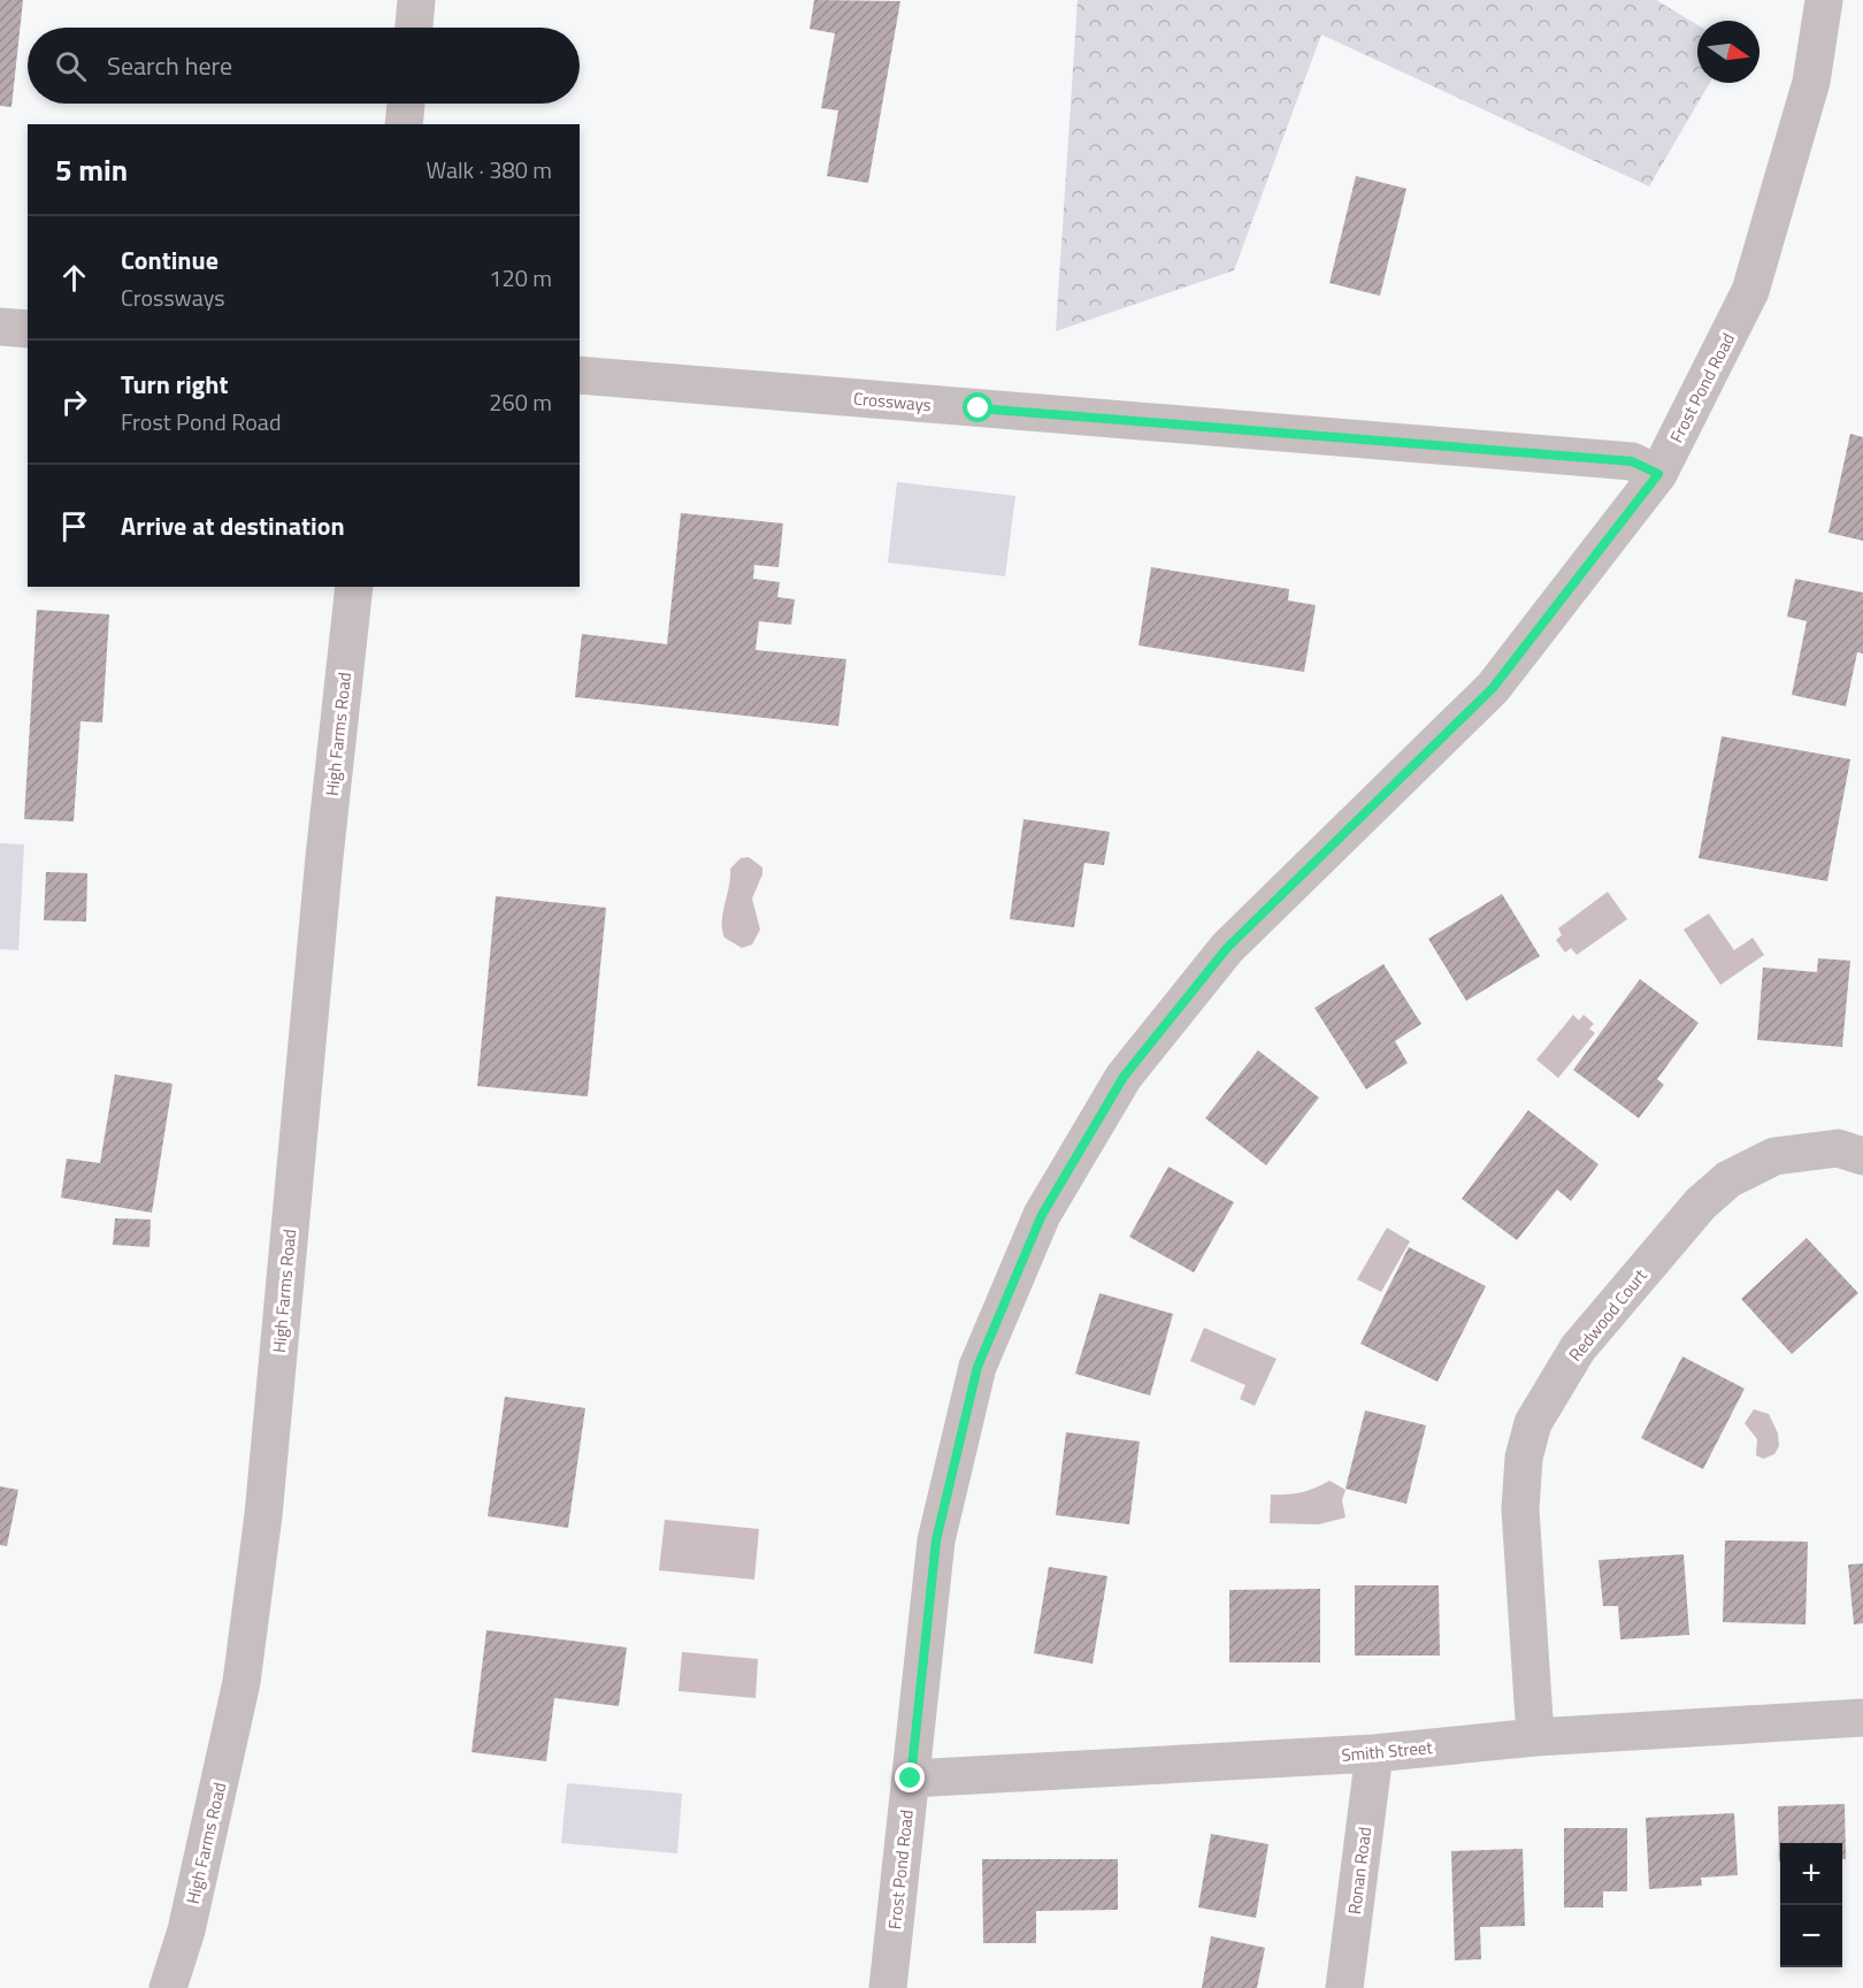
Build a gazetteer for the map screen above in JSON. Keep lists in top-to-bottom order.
{
  "streets": {
    "street": [
      "Frost Pond Road",
      "Crossways",
      "High Farms Road",
      "Redwood Court",
      "Smith Street",
      "Ronan Road"
    ]
  },
  "crossings": [
    ["Frost Pond Road", "Crossways"],
    ["Frost Pond Road", "Smith Street"],
    ["Redwood Court", "Smith Street"],
    ["Smith Street", "Ronan Road"]
  ],
  "north": "right",
  "page": {
    "search": "Search here",
    "heading": ["5 min", "Walk · 380 m"],
    "list": [
      ["Continue", "Crossways", "120 m"],
      ["Turn right", "Frost Pond Road", "260 m"],
      "Arrive at destination"
    ],
    "map_buttons": ["+", "−"]
  }
}
